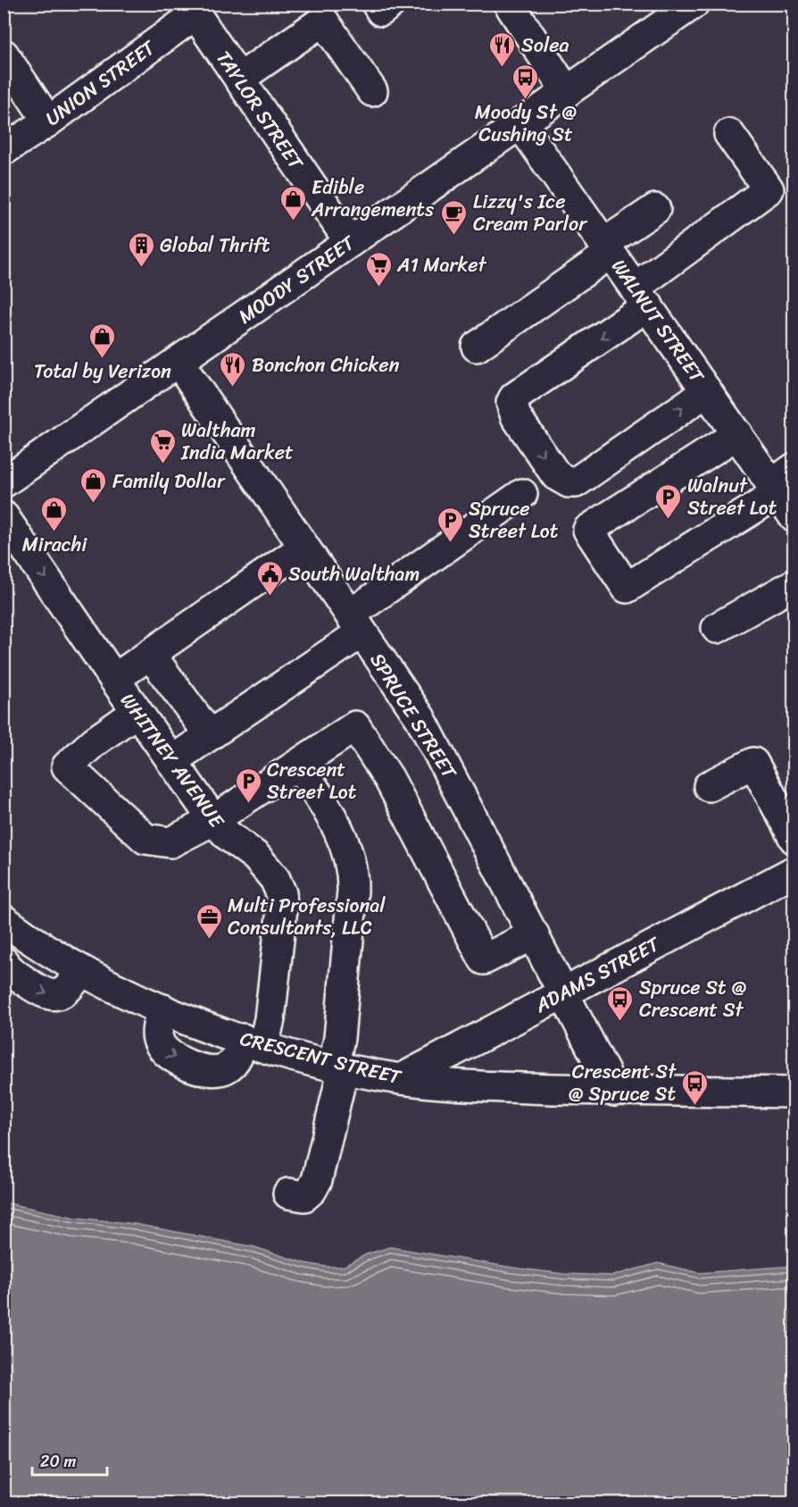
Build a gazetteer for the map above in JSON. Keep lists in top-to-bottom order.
{
  "streets": {
    "street": [
      "UNION STREET",
      "TAYLOR STREET",
      "MOODY STREET",
      "WALNUT STREET",
      "SPRUCE STREET",
      "WHITNEY AVENUE",
      "ADAMS STREET",
      "CRESCENT STREET"
    ]
  },
  "crossings": [
    ["UNION STREET", "TAYLOR STREET"],
    ["TAYLOR STREET", "MOODY STREET"],
    ["MOODY STREET", "WALNUT STREET"],
    ["MOODY STREET", "SPRUCE STREET"],
    ["SPRUCE STREET", "ADAMS STREET"],
    ["SPRUCE STREET", "CRESCENT STREET"],
    ["WHITNEY AVENUE", "CRESCENT STREET"],
    ["ADAMS STREET", "CRESCENT STREET"]
  ],
  "one_way": ["WHITNEY AVENUE"],
  "places": {
    "restaurant": ["Solea", "Bonchon Chicken"],
    "bus stop": ["Moody St @ Cushing St", "Spruce St @ Crescent St", "Crescent St @ Spruce St"],
    "shop": [
      "Edible Arrangements",
      "Total by Verizon",
      "Family Dollar",
      "Mirachi"
    ],
    "cafe": ["Lizzy's Ice Cream Parlor"],
    "building": ["Global Thrift"],
    "supermarket": ["A1 Market", "Waltham India Market"],
    "parking": ["Walnut Street Lot", "Spruce Street Lot", "Crescent Street Lot"],
    "public building": ["South Waltham"],
    "office": ["Multi Professional Consultants, LLC"]
  },
  "scale_bar": "20 m"
}
